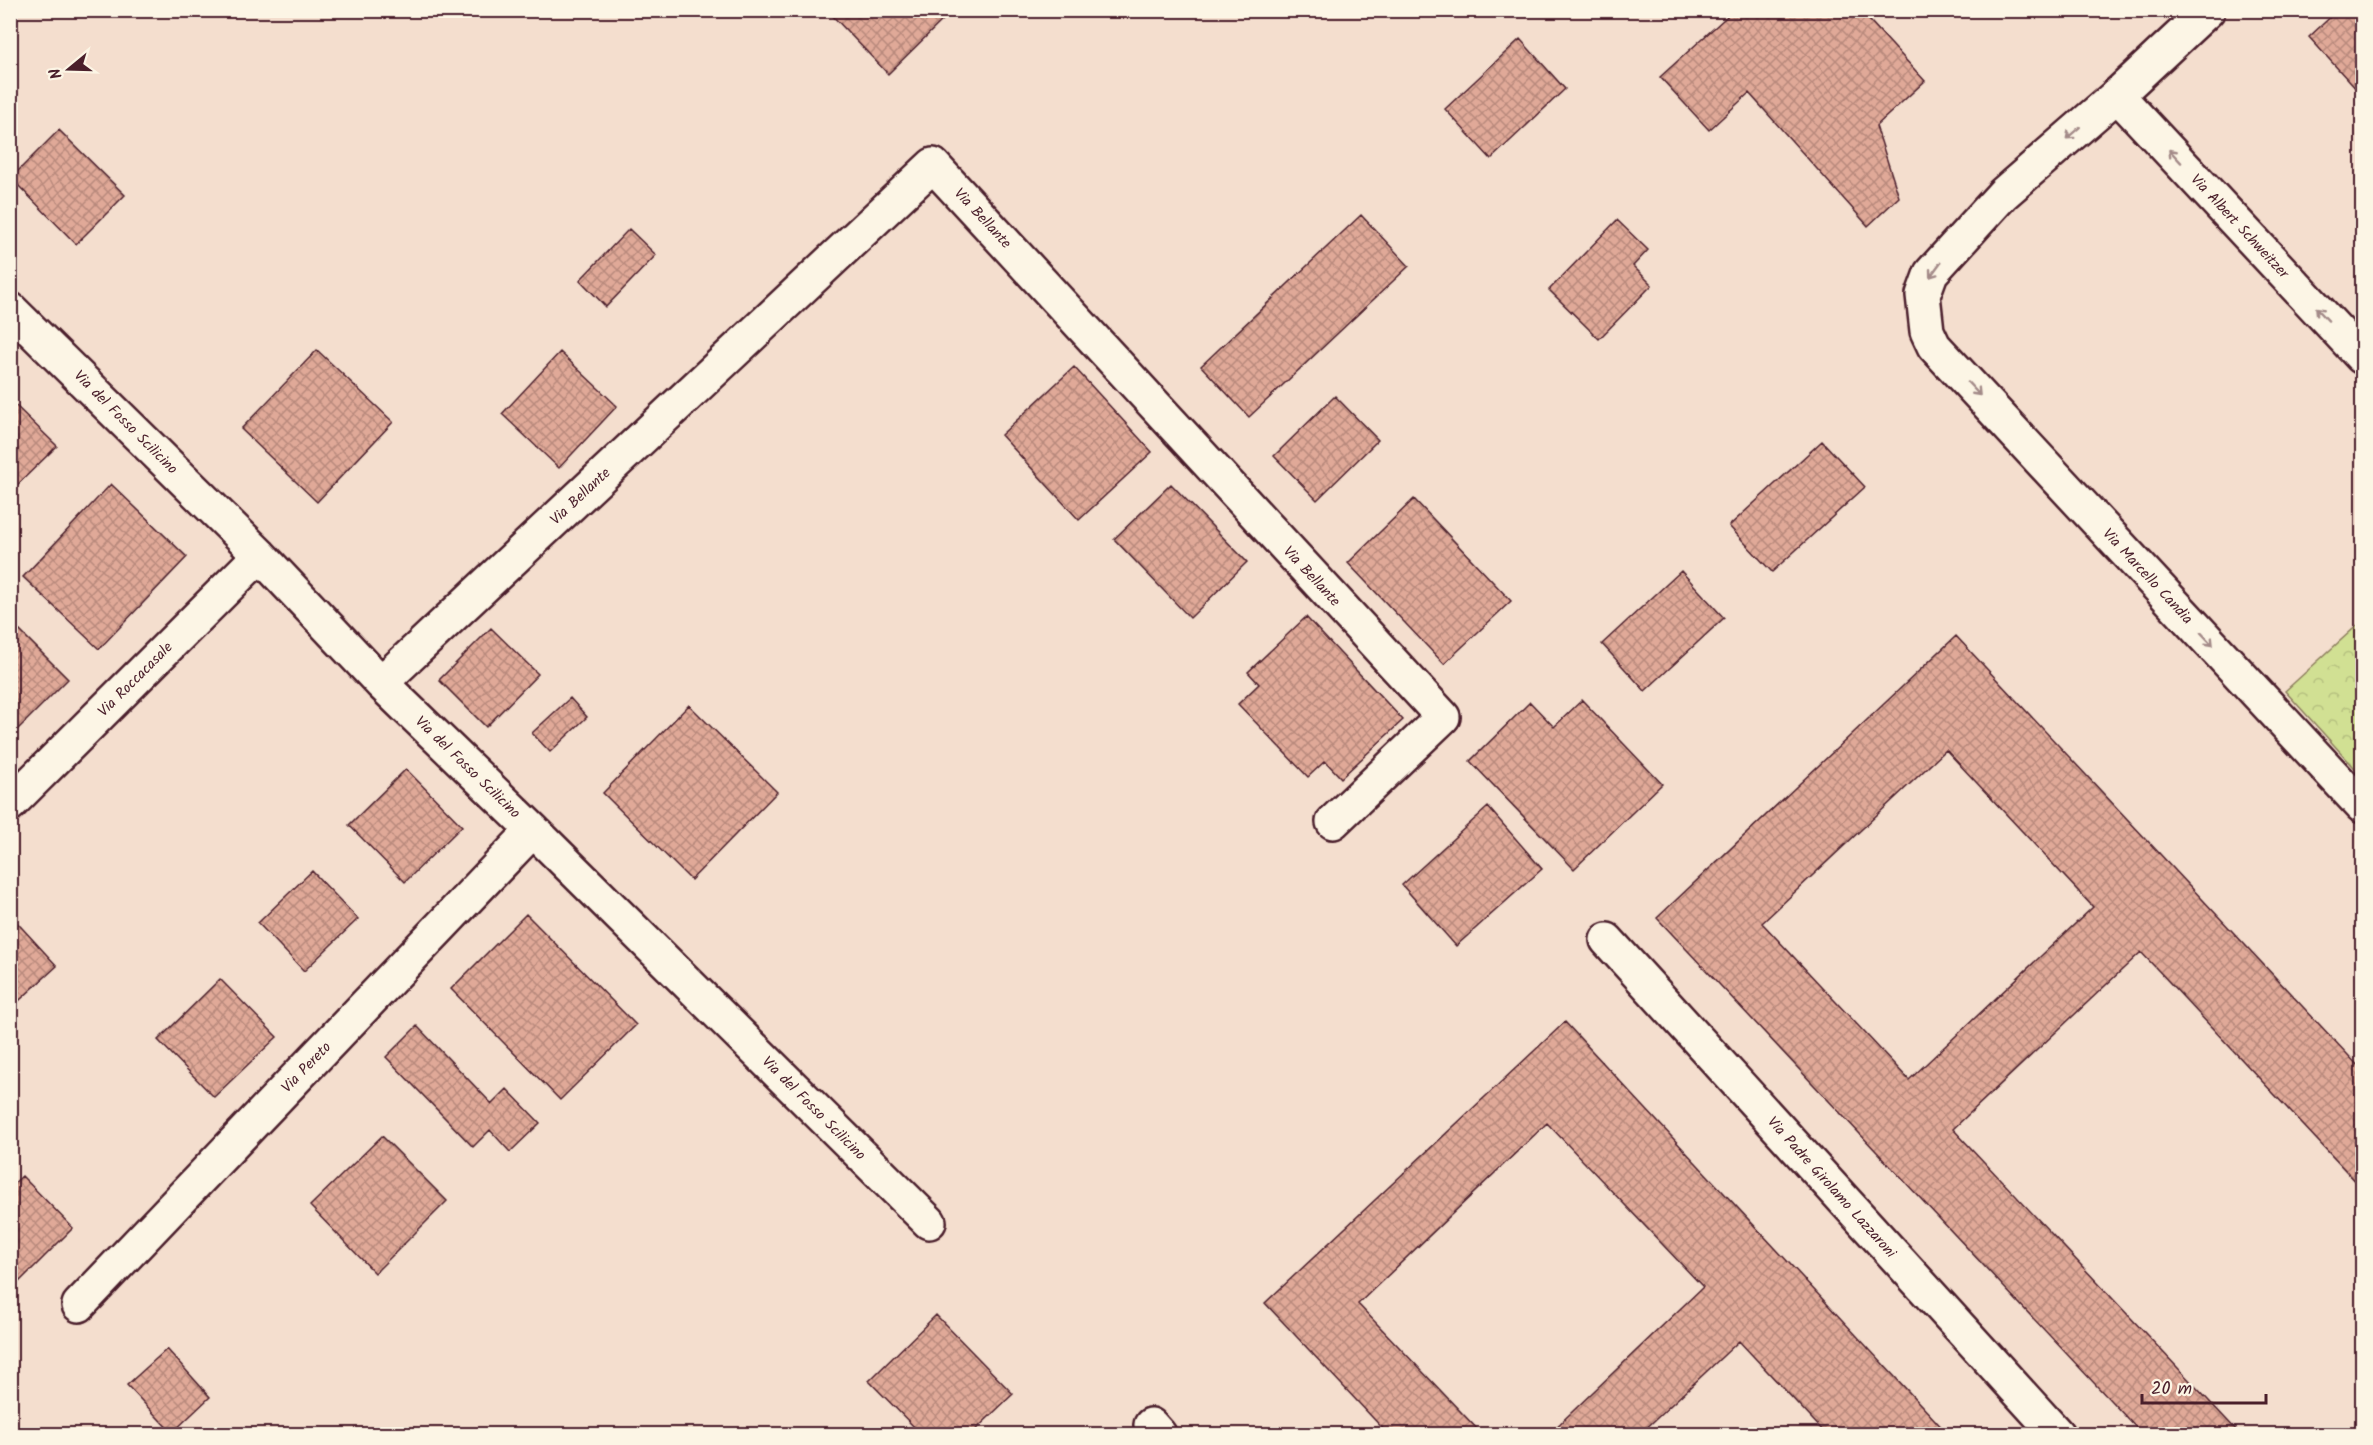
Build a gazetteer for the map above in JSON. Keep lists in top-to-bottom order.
{
  "streets": {
    "street": [
      "Via Bellante",
      "Via Albert Schweitzer",
      "Via del Fosso Scilicino",
      "Via Marcello Candia",
      "Via Roccacasale",
      "Via Pereto",
      "Via Padre Girolamo Lazzaroni"
    ]
  },
  "crossings": [
    ["Via Bellante", "Via del Fosso Scilicino"],
    ["Via Albert Schweitzer", "Via Marcello Candia"],
    ["Via del Fosso Scilicino", "Via Roccacasale"],
    ["Via del Fosso Scilicino", "Via Pereto"]
  ],
  "one_way": ["Via Albert Schweitzer"],
  "scale_bar": "20 m",
  "north": "left"
}
